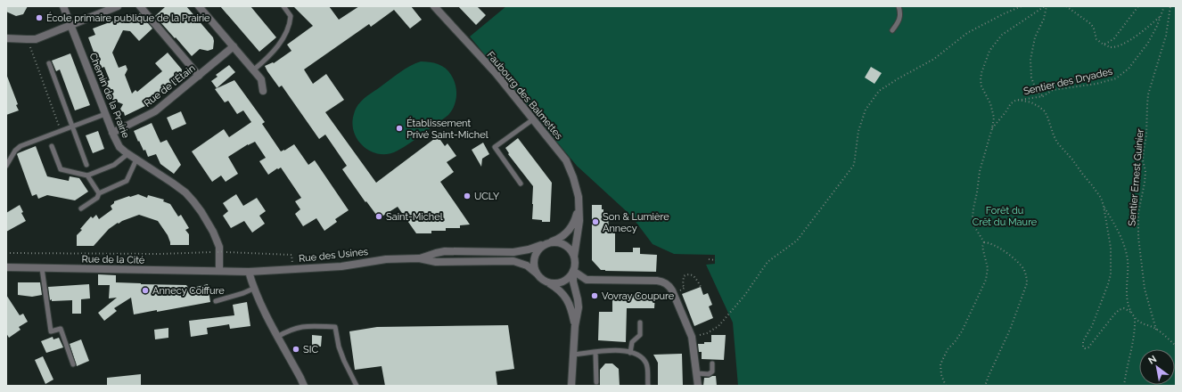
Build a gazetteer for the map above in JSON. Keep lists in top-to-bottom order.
{
  "streets": {
    "street": [
      "Rue de l'Étain",
      "Chemin de la Prairie",
      "Faubourg des Balmettes",
      "Rue des Usines",
      "Rue de la Cité"
    ],
    "path": ["Sentier des Dryades", "Sentier Ernest Guinier"]
  },
  "crossings": [
    ["Rue de l'Étain", "Chemin de la Prairie"],
    ["Chemin de la Prairie", "Rue de la Cité"],
    ["Faubourg des Balmettes", "Rue des Usines"]
  ],
  "parks": ["Forêt du Crêt du Maure"],
  "places": [
    "École primaire publique de la Prairie",
    "Établissement Privé Saint-Michel",
    "UCLY",
    "Saint-Michel",
    "Son & Lumière Annecy",
    "Annecy Coiffure",
    "Vovray Coupure",
    "SIC"
  ],
  "north": "top left"
}
